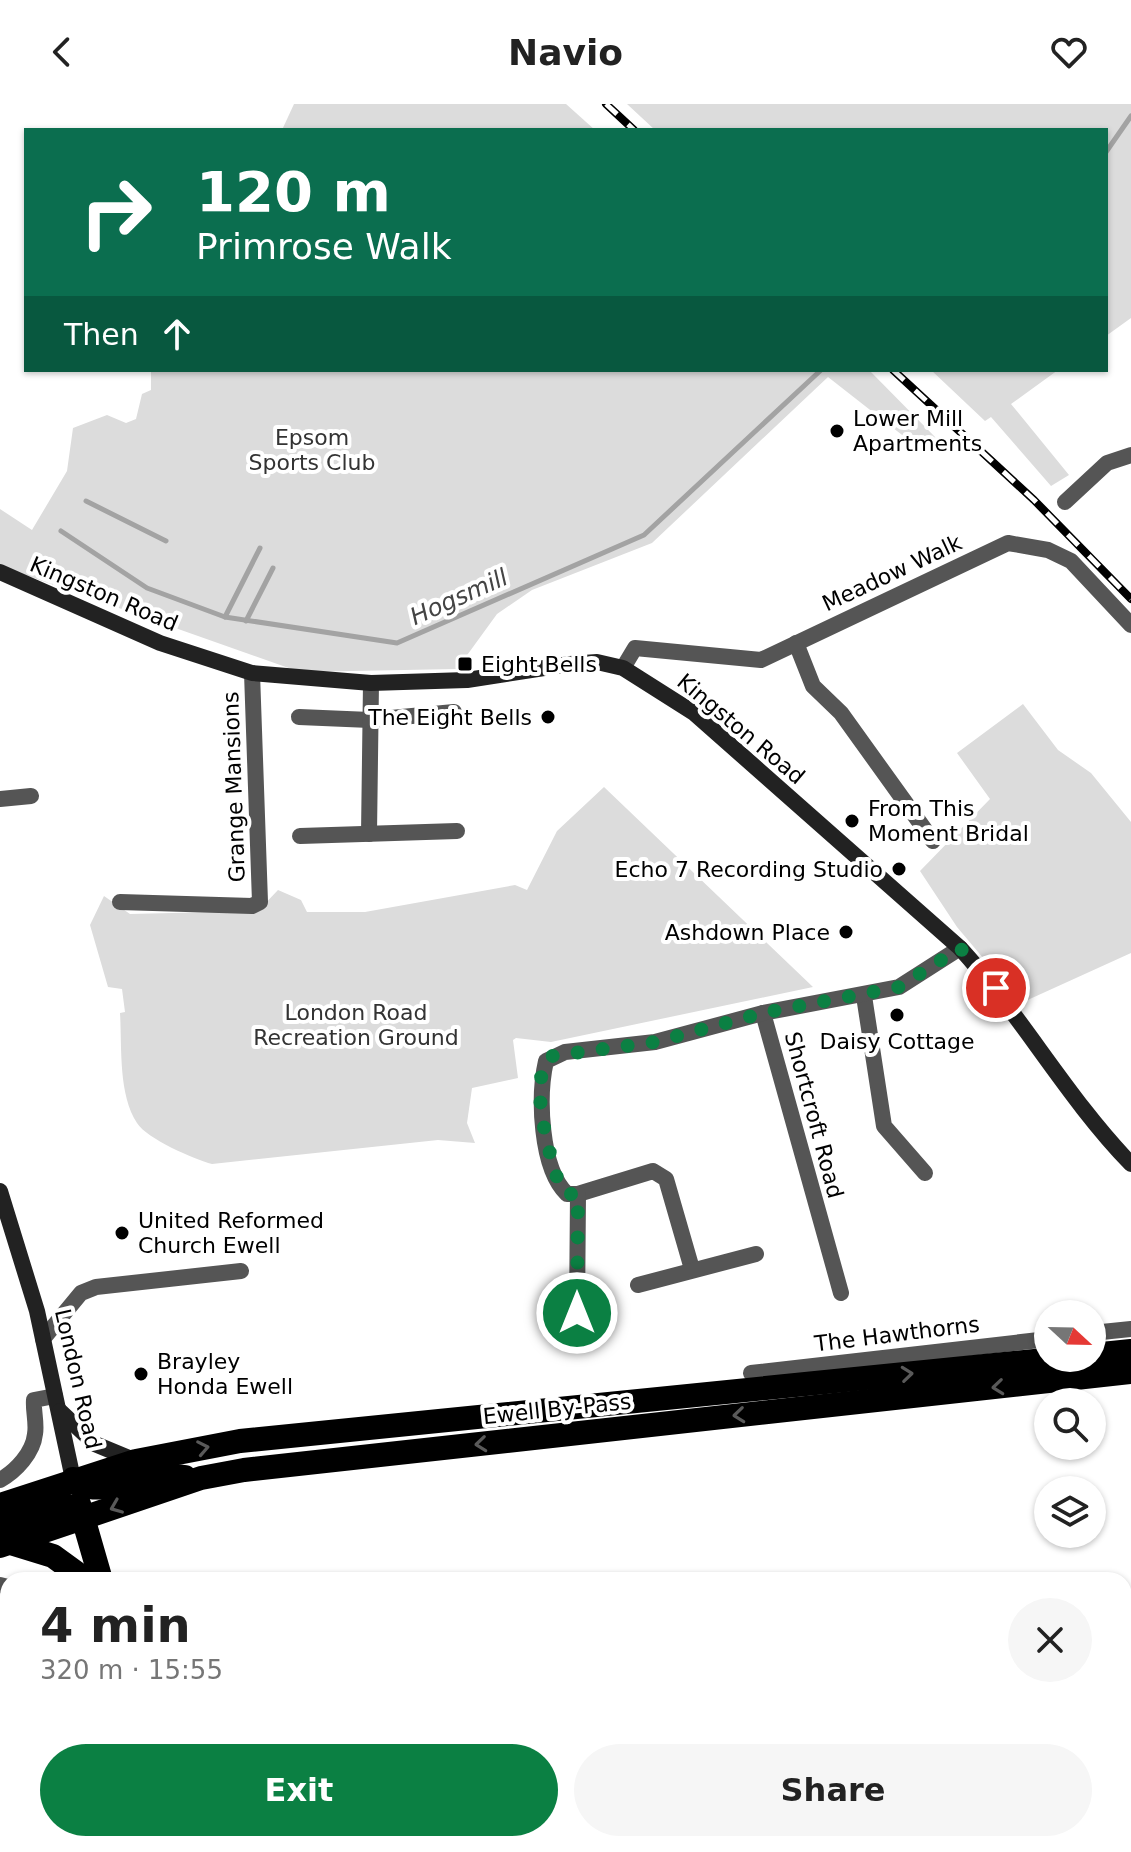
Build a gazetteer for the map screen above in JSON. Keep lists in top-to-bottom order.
{
  "streets": {
    "highway": ["London Road", "Ewell By-Pass"],
    "street": [
      "Meadow Walk",
      "Kingston Road",
      "Grange Mansions",
      "Shortcroft Road",
      "The Hawthorns"
    ]
  },
  "crossings": [
    ["Meadow Walk", "Kingston Road"],
    ["Kingston Road", "Grange Mansions"],
    ["Kingston Road", "Shortcroft Road"],
    ["London Road", "Ewell By-Pass"]
  ],
  "water": ["Hogsmill"],
  "parks": ["Epsom Sports Club", "London Road Recreation Ground"],
  "places": {
    "other": [
      "Lower Mill Apartments",
      "The Eight Bells",
      "From This Moment Bridal",
      "Echo 7 Recording Studio",
      "Ashdown Place",
      "Daisy Cottage",
      "United Reformed Church Ewell",
      "Brayley Honda Ewell"
    ],
    "transit": ["Eight Bells"]
  },
  "north": "right",
  "page": {
    "header": "Navio",
    "turn": ["120 m", "Primrose Walk"],
    "then": "Then",
    "heading": ["4 min", "320 m · 15:55"],
    "buttons": ["Exit", "Share"]
  }
}
